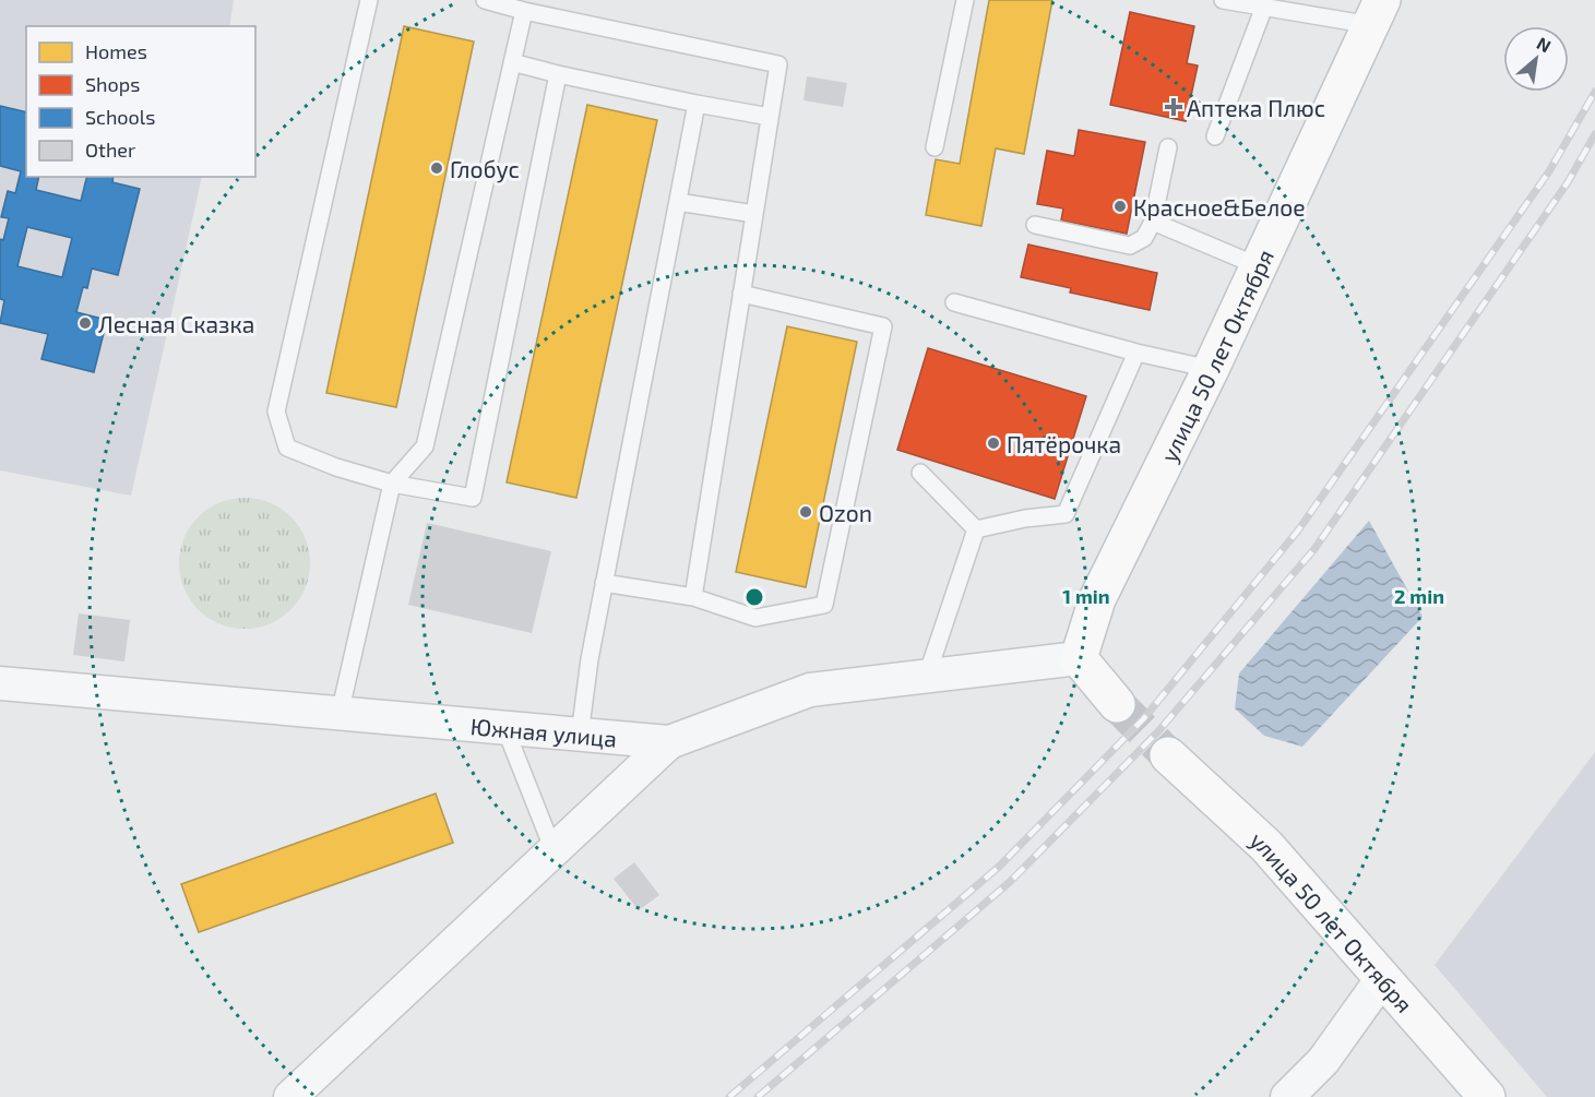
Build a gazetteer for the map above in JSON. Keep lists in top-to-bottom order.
{
  "streets": {
    "main road": ["улица 50 лет Октября"],
    "street": ["Южная улица"]
  },
  "crossings": [
    ["улица 50 лет Октября", "Южная улица"]
  ],
  "places": {
    "health": ["Аптека Плюс"],
    "other": [
      "Глобус",
      "Красное&Белое",
      "Лесная Сказка",
      "Пятёрочка",
      "Ozon"
    ]
  },
  "legend": [
    "Homes",
    "Shops",
    "Schools",
    "Other"
  ],
  "north": "top right",
  "rings": ["1 min", "2 min"]
}
